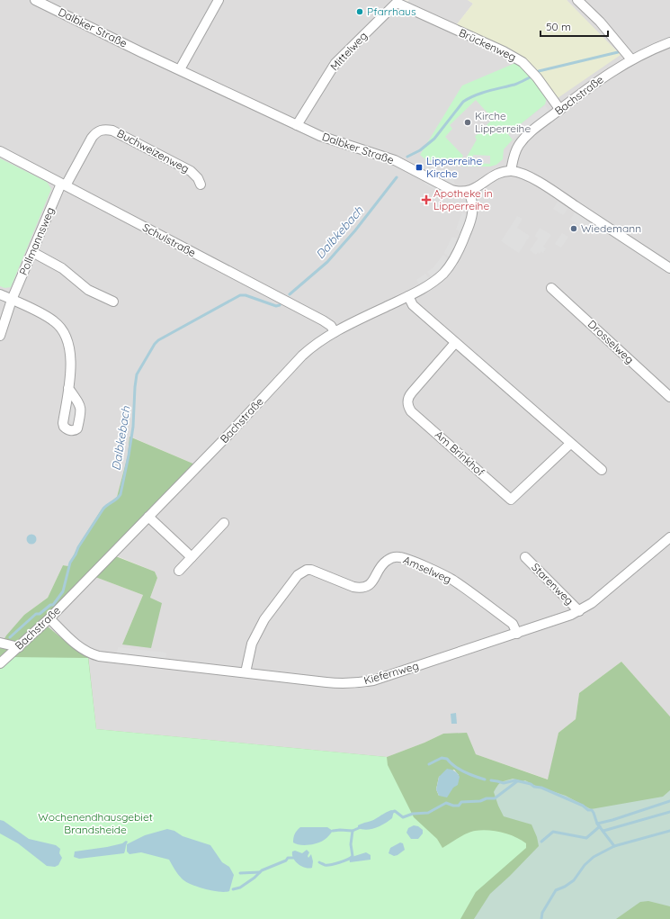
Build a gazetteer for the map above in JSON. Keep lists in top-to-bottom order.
{
  "streets": {
    "street": [
      "Dalbker Straße",
      "Brückenweg",
      "Mittelweg",
      "Bachstraße",
      "Buchweizenweg",
      "Schulstraße",
      "Pollmannsweg",
      "Drosselweg",
      "Am Brinkhof",
      "Amselweg",
      "Starenweg",
      "Kiefernweg"
    ]
  },
  "crossings": [
    ["Dalbker Straße", "Mittelweg"],
    ["Dalbker Straße", "Bachstraße"],
    ["Brückenweg", "Mittelweg"],
    ["Brückenweg", "Bachstraße"],
    ["Bachstraße", "Schulstraße"],
    ["Bachstraße", "Kiefernweg"],
    ["Buchweizenweg", "Schulstraße"],
    ["Buchweizenweg", "Pollmannsweg"],
    ["Schulstraße", "Pollmannsweg"],
    ["Amselweg", "Kiefernweg"],
    ["Starenweg", "Kiefernweg"]
  ],
  "water": ["Dalbkebach"],
  "parks": ["Wochenendhausgebiet Brandsheide"],
  "places": {
    "other": ["Pfarrhaus", "Kirche Lipperreihe", "Wiedemann"],
    "transit": ["Lipperreihe Kirche"],
    "health": ["Apotheke in Lipperreihe"]
  },
  "scale_bar": "50 m"
}
